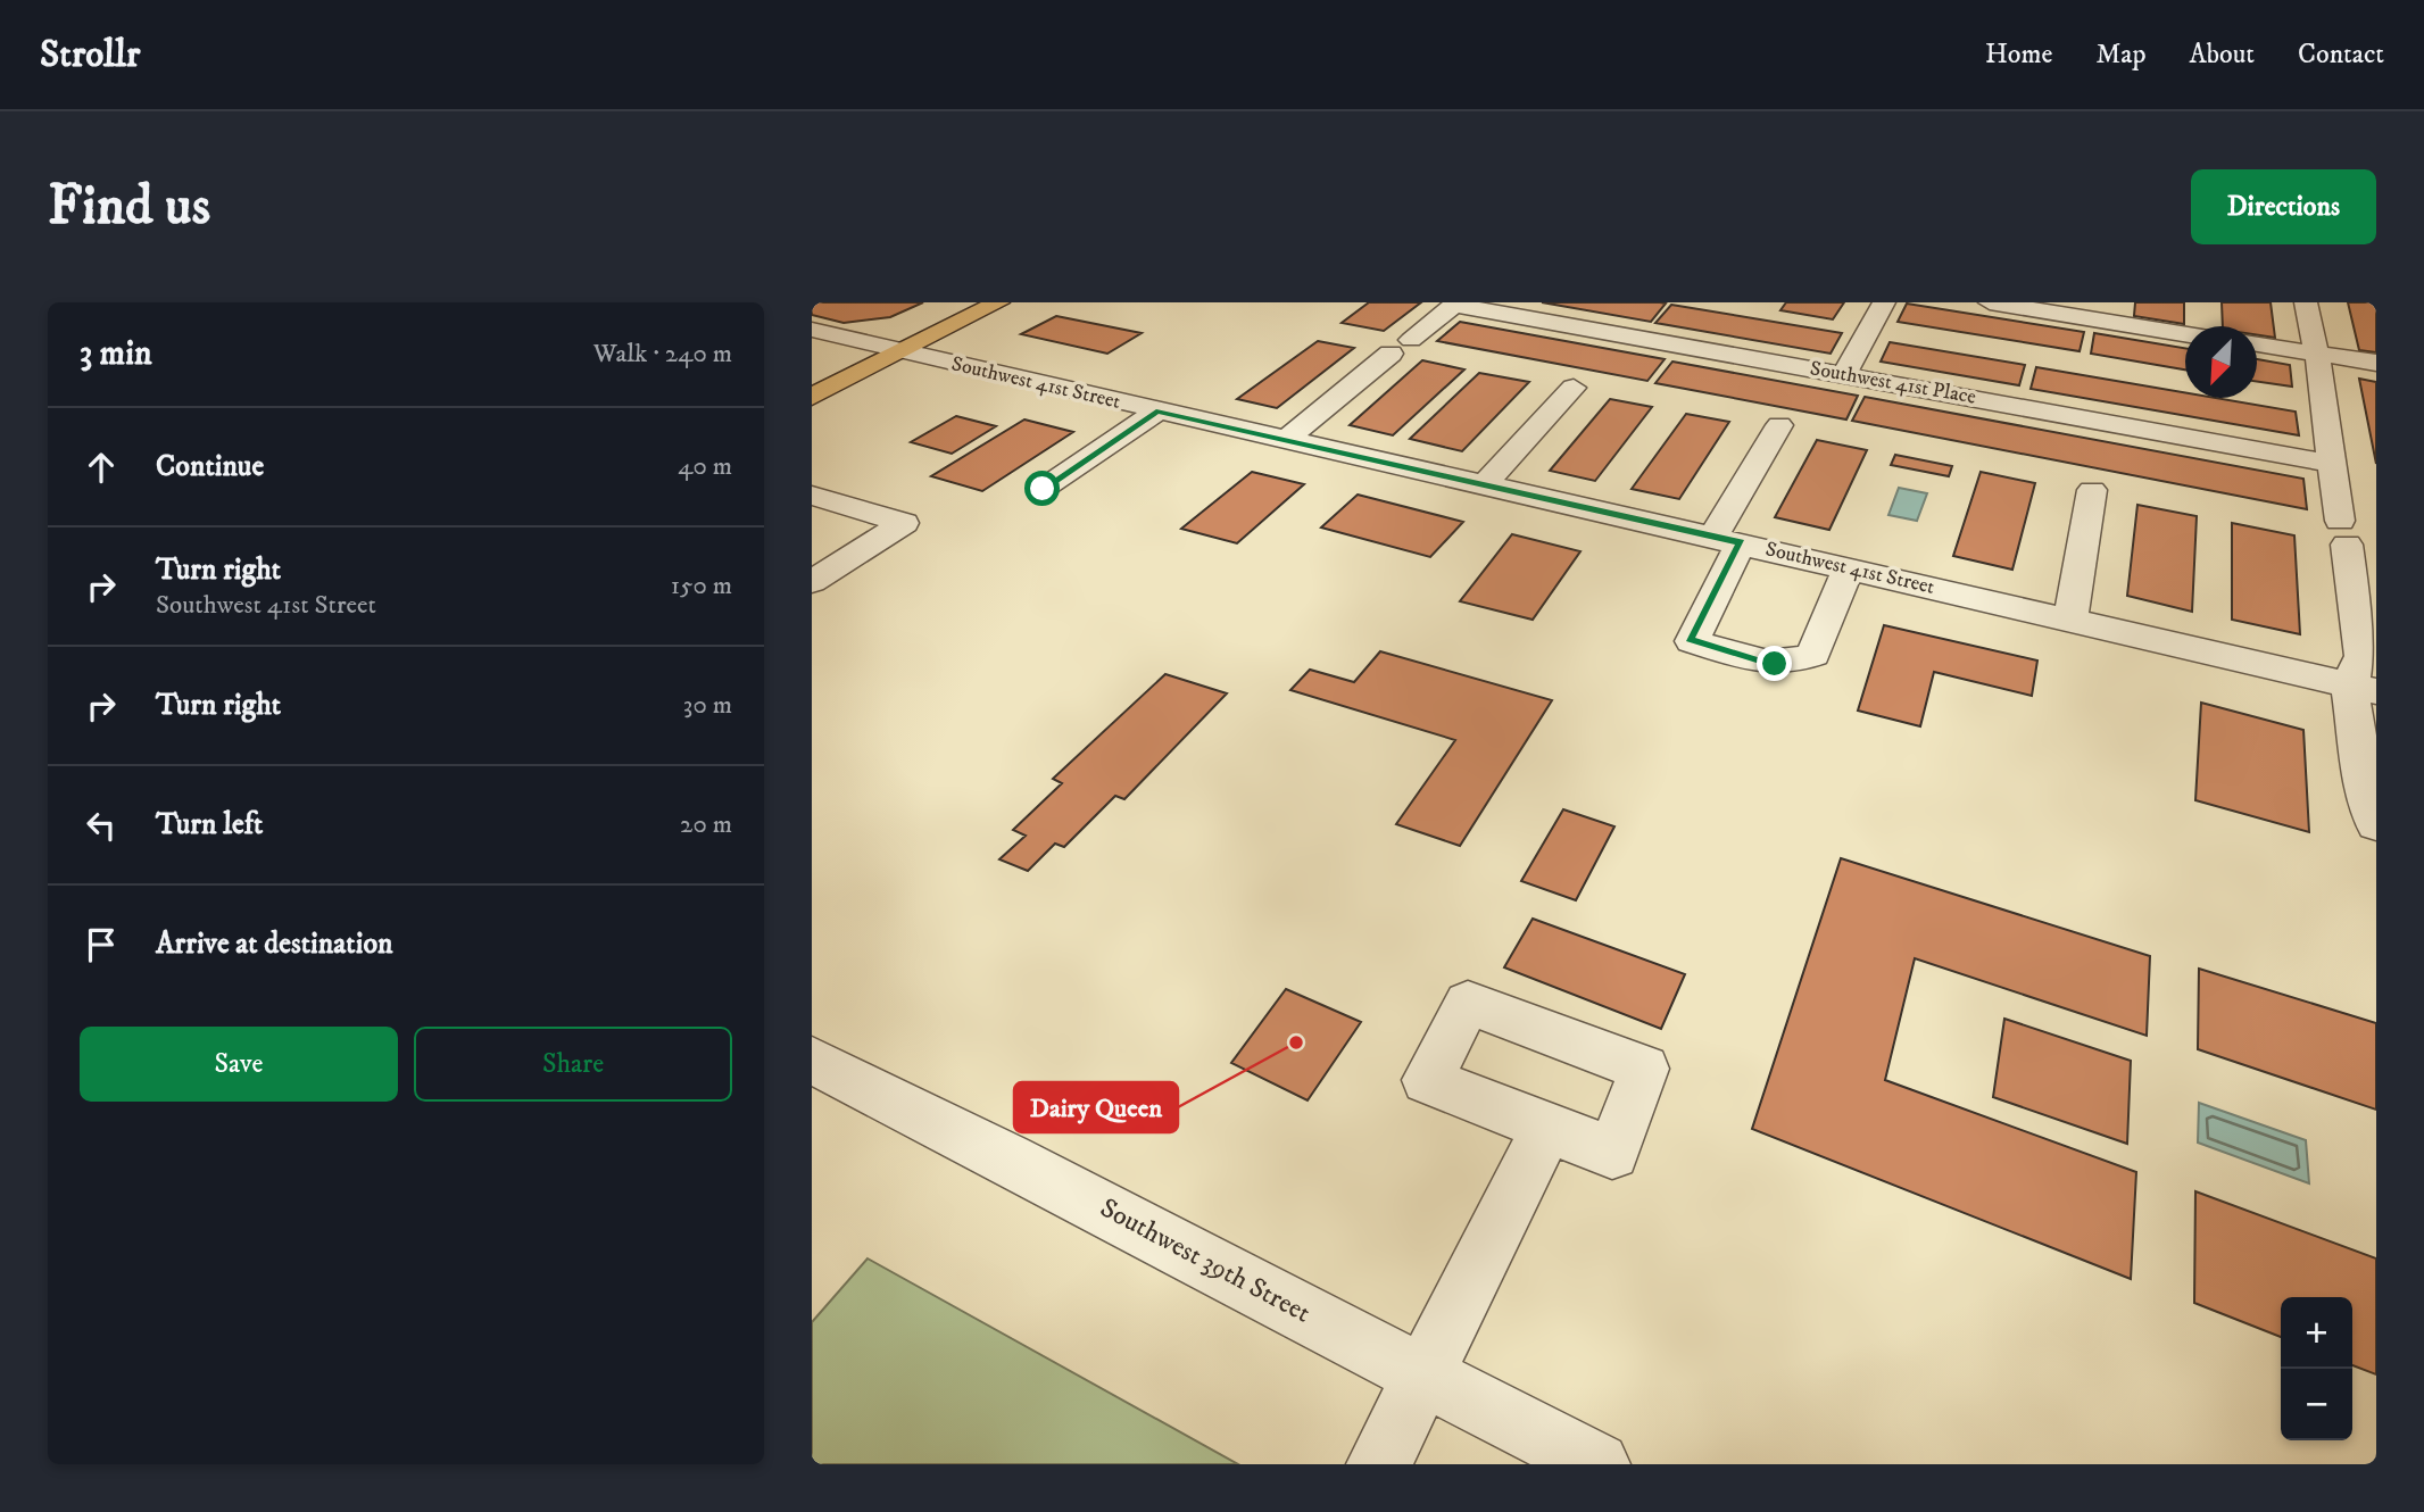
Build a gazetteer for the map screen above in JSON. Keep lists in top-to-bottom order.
{
  "streets": {
    "street": ["Southwest 41st Street", "Southwest 41st Place", "Southwest 39th Street"]
  },
  "places": ["Dairy Queen"],
  "north": "bottom left",
  "page": {
    "header": "Strollr",
    "nav": [
      "Home",
      "Map",
      "About",
      "Contact"
    ],
    "buttons": [
      "Directions",
      ["Save", "Share"]
    ],
    "title": "Find us",
    "heading": ["3 min", "Walk · 240 m"],
    "list": [
      ["Continue", "40 m"],
      ["Turn right", "Southwest 41st Street", "150 m"],
      ["Turn right", "30 m"],
      ["Turn left", "20 m"],
      "Arrive at destination"
    ],
    "map_buttons": ["+", "−"]
  }
}
